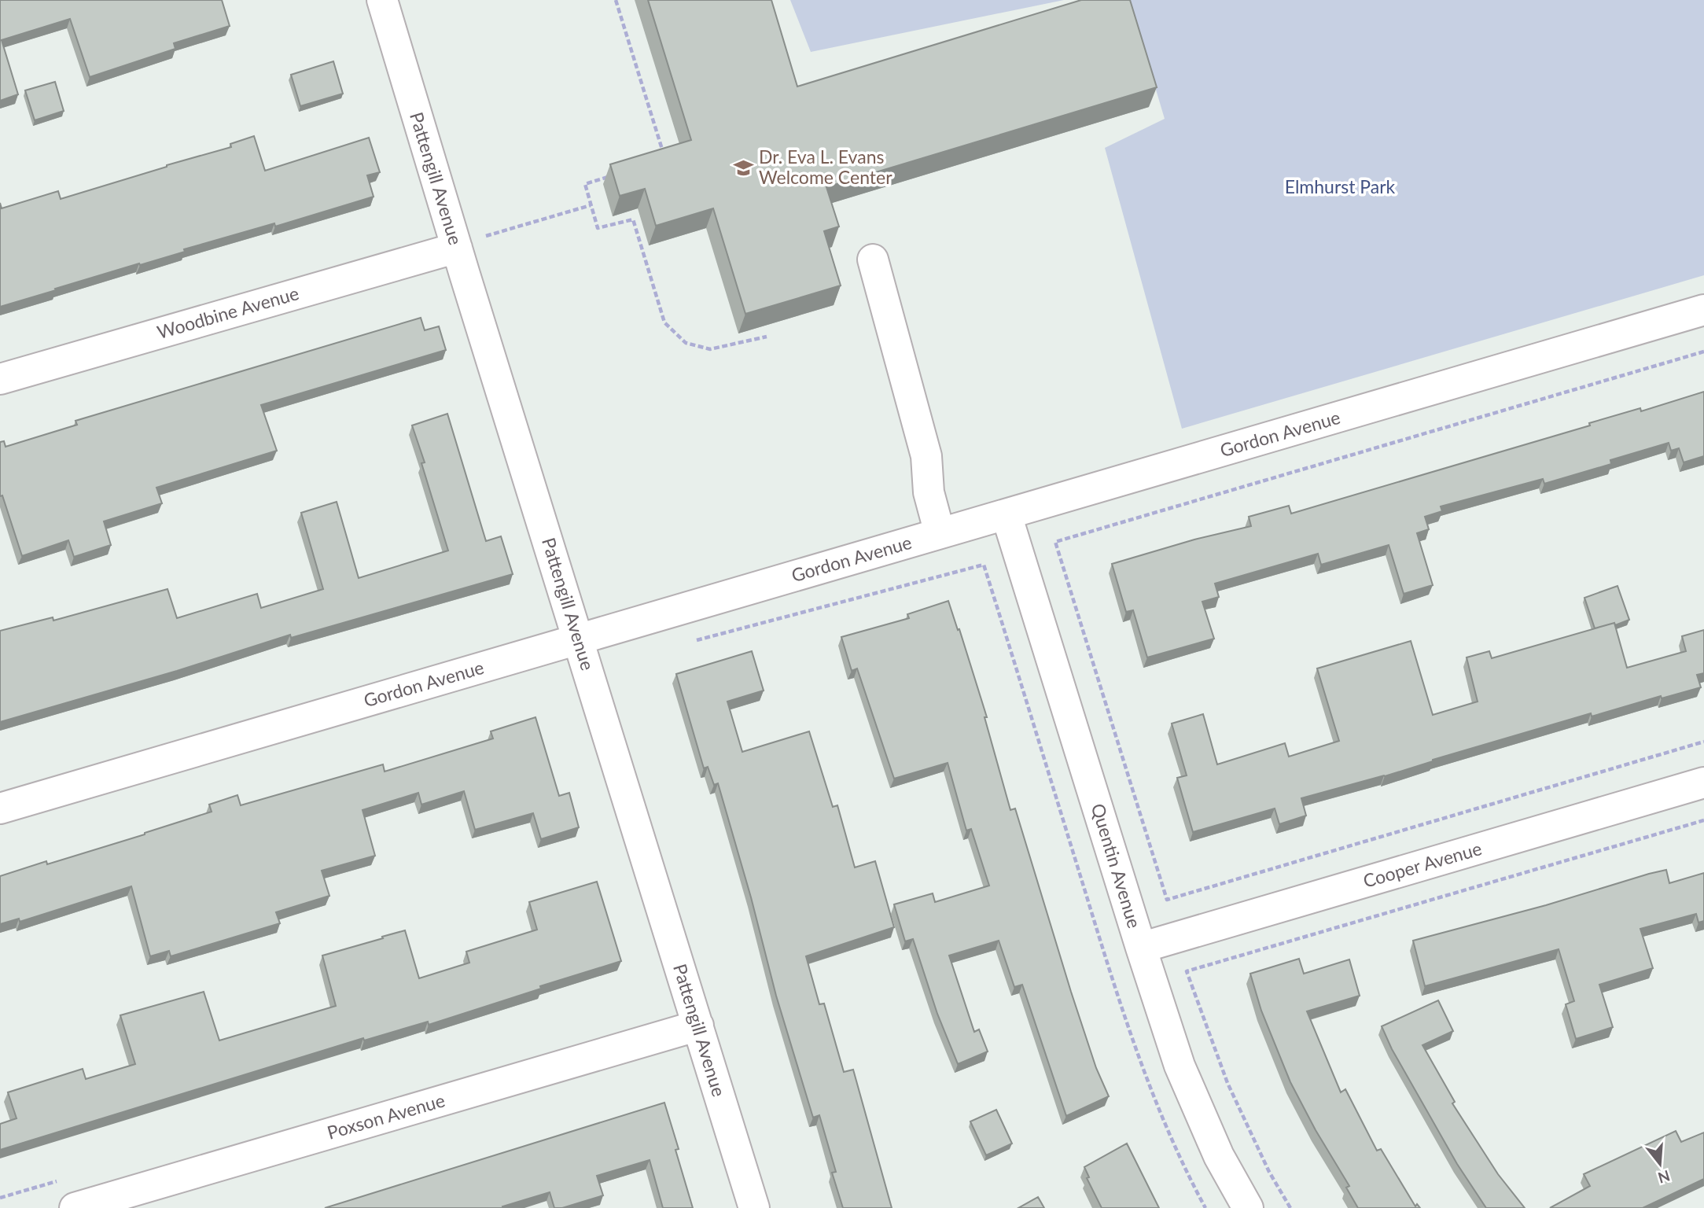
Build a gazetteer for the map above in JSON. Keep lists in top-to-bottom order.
{
  "streets": {
    "street": [
      "Pattengill Avenue",
      "Woodbine Avenue",
      "Gordon Avenue",
      "Cooper Avenue",
      "Quentin Avenue",
      "Poxson Avenue"
    ]
  },
  "crossings": [
    ["Pattengill Avenue", "Woodbine Avenue"],
    ["Pattengill Avenue", "Gordon Avenue"],
    ["Pattengill Avenue", "Poxson Avenue"],
    ["Gordon Avenue", "Quentin Avenue"],
    ["Cooper Avenue", "Quentin Avenue"]
  ],
  "parks": ["Elmhurst Park"],
  "places": {
    "school or university": ["Dr. Eva L. Evans Welcome Center"]
  },
  "north": "bottom"
}
